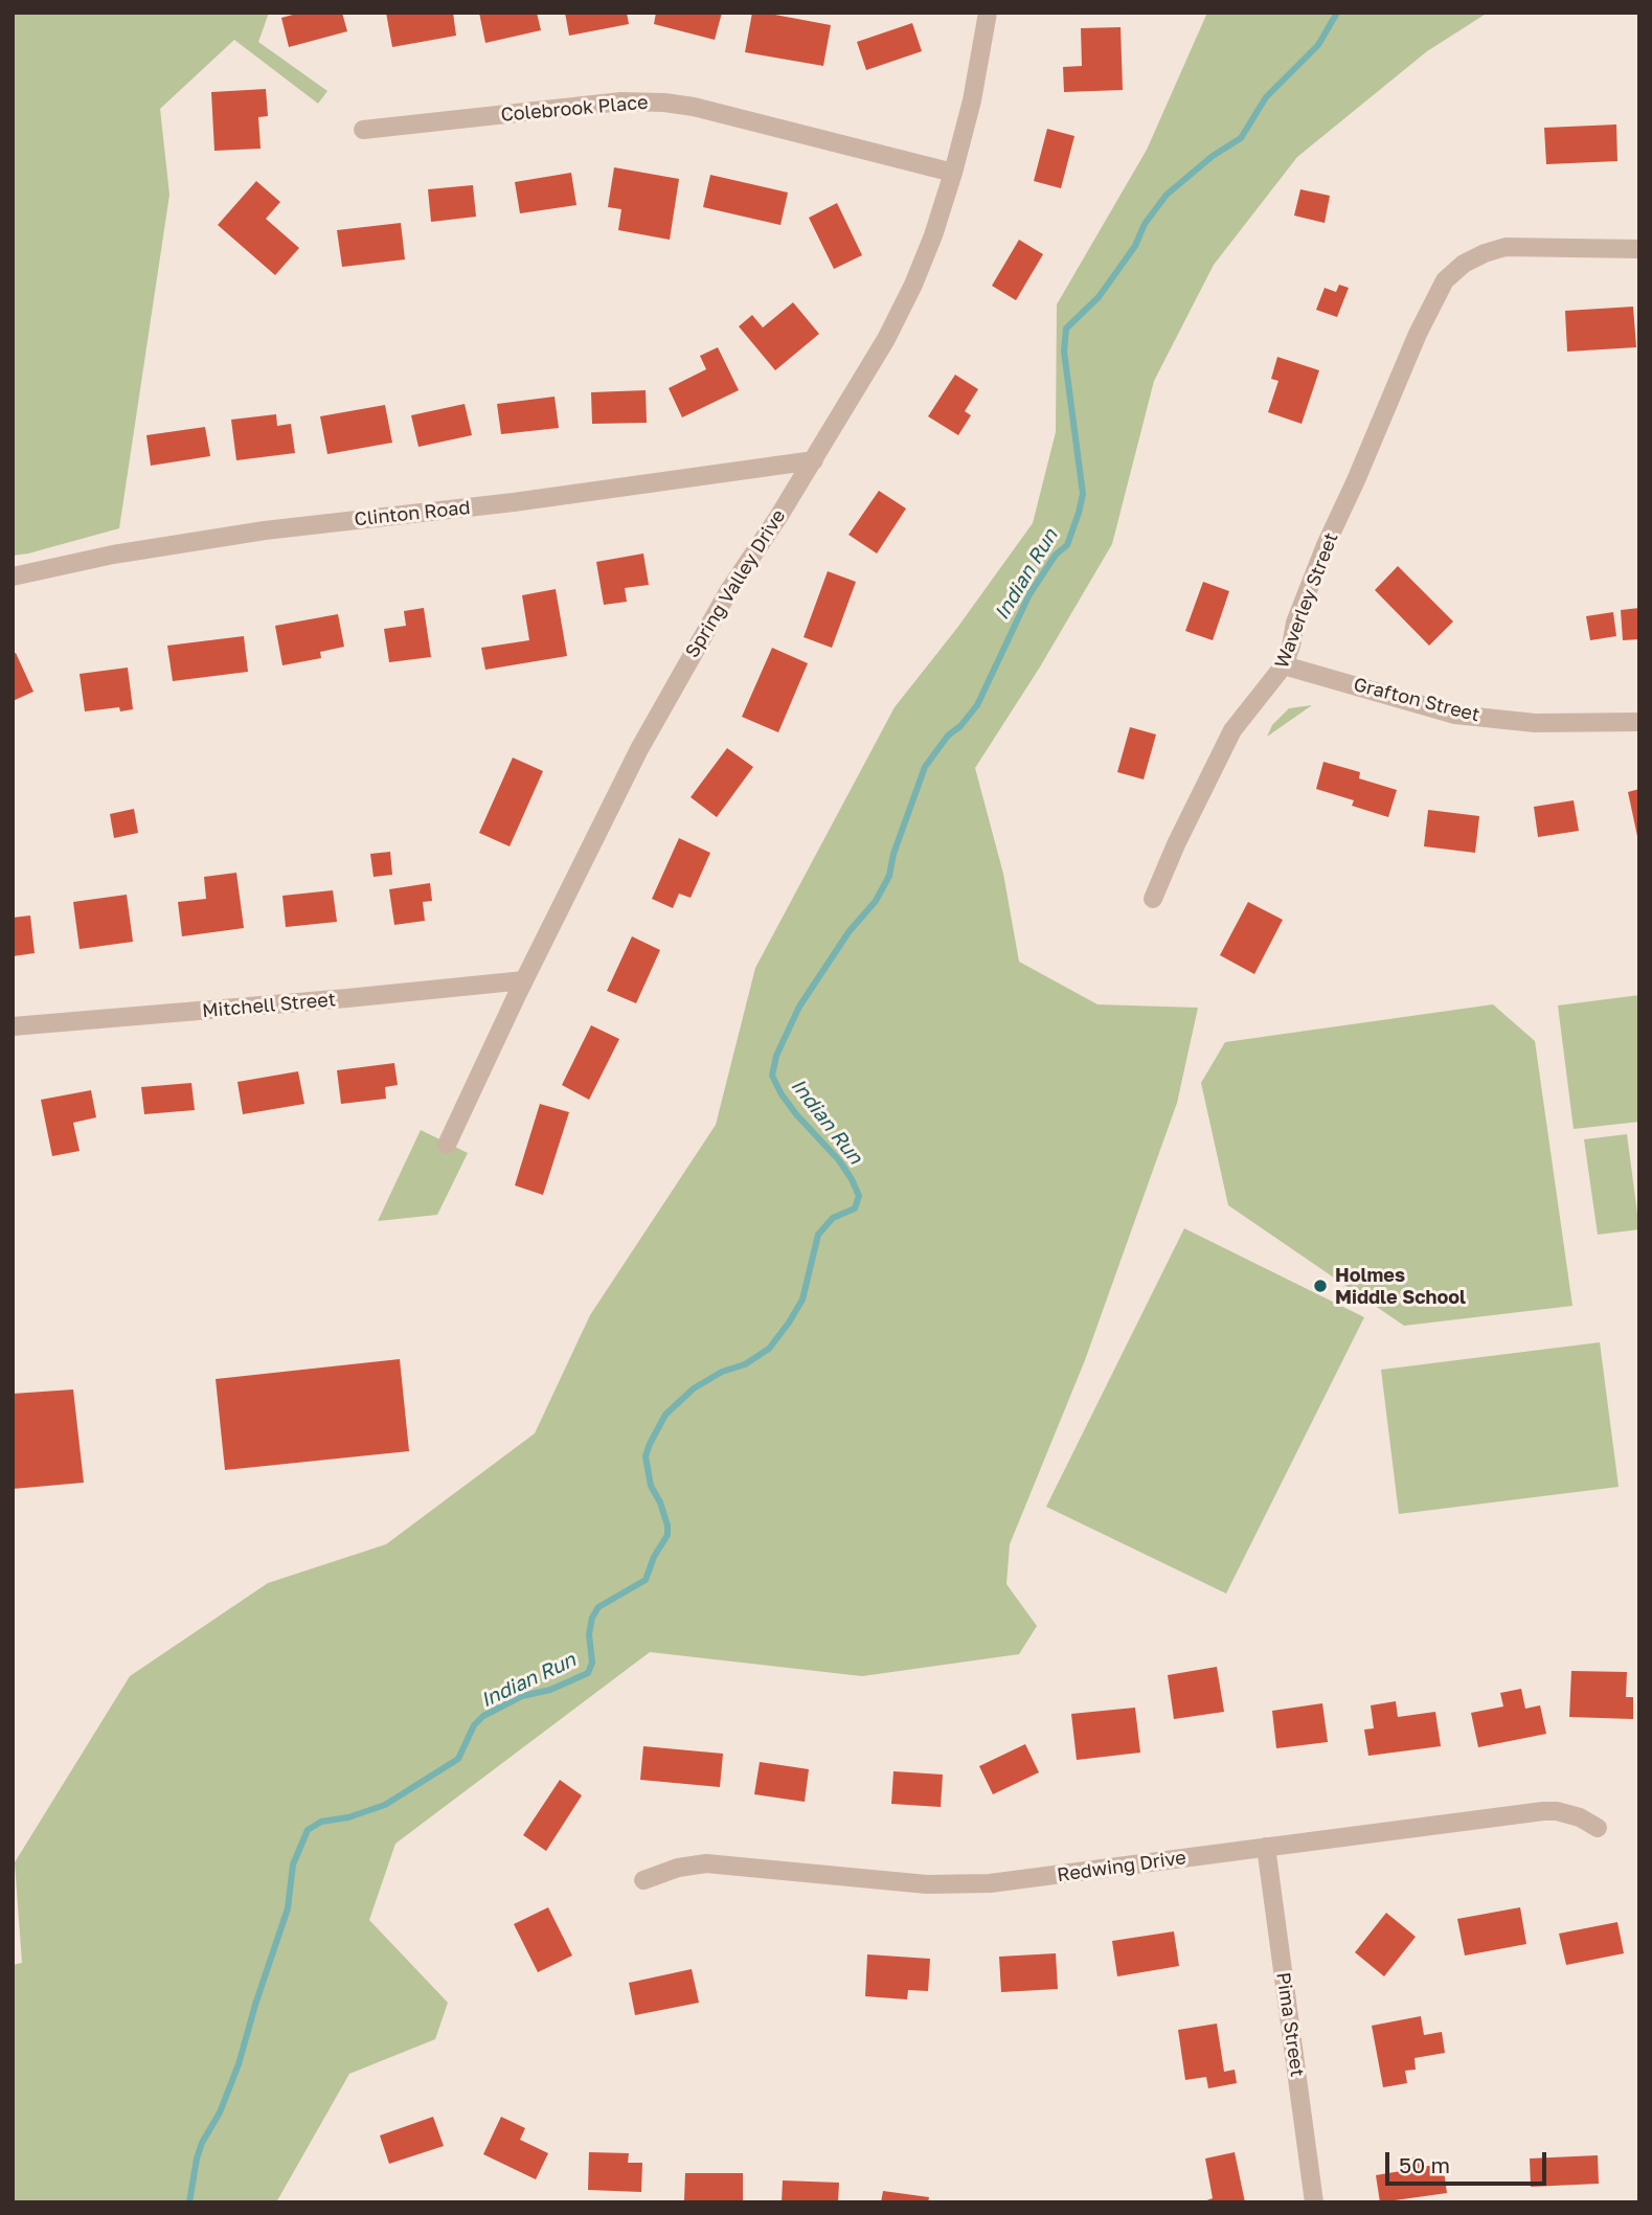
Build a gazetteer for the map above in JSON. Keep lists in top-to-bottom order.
{
  "streets": {
    "street": [
      "Colebrook Place",
      "Clinton Road",
      "Spring Valley Drive",
      "Waverley Street",
      "Grafton Street",
      "Mitchell Street",
      "Redwing Drive",
      "Pima Street"
    ]
  },
  "crossings": [
    ["Colebrook Place", "Spring Valley Drive"],
    ["Clinton Road", "Spring Valley Drive"],
    ["Spring Valley Drive", "Mitchell Street"],
    ["Waverley Street", "Grafton Street"],
    ["Redwing Drive", "Pima Street"]
  ],
  "water": ["Indian Run"],
  "places": ["Holmes Middle School"],
  "scale_bar": "50 m"
}
